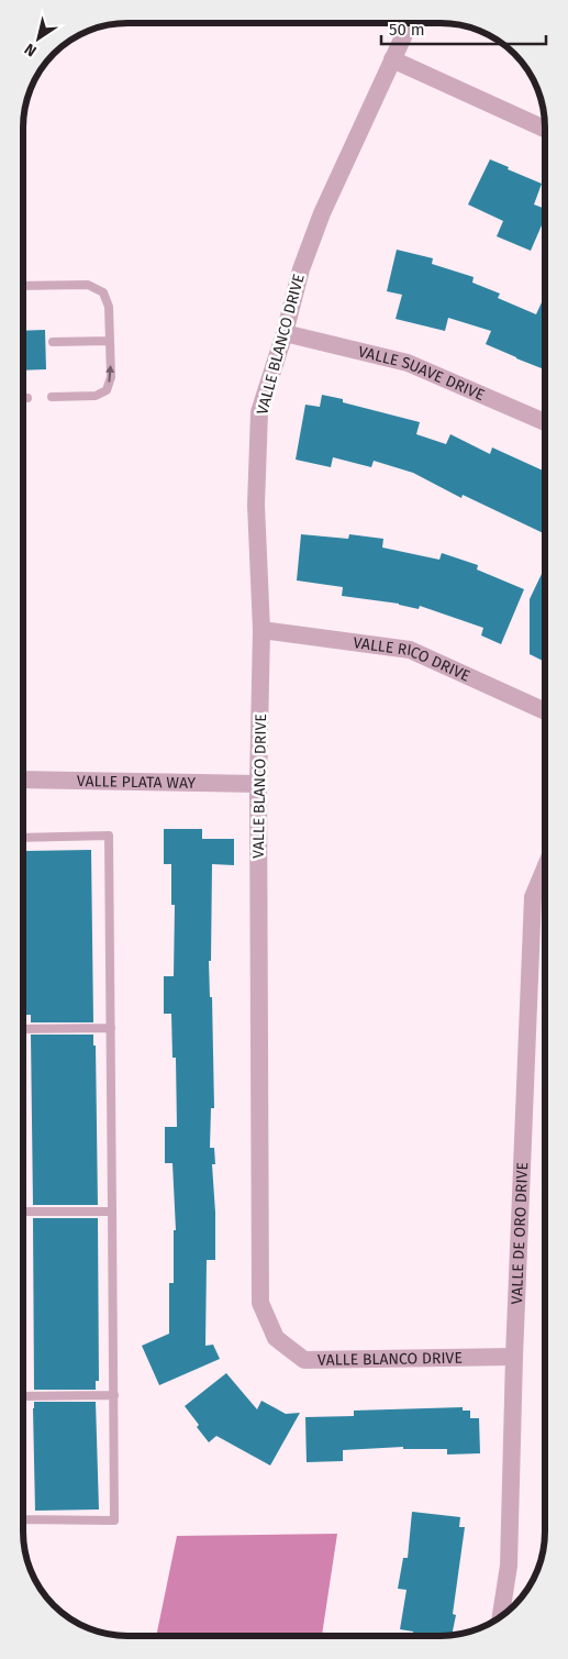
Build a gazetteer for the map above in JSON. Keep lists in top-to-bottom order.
{
  "streets": {
    "street": [
      "VALLE BLANCO DRIVE",
      "VALLE SUAVE DRIVE",
      "VALLE RICO DRIVE",
      "VALLE PLATA WAY",
      "VALLE DE ORO DRIVE"
    ]
  },
  "crossings": [
    ["VALLE BLANCO DRIVE", "VALLE SUAVE DRIVE"],
    ["VALLE BLANCO DRIVE", "VALLE RICO DRIVE"],
    ["VALLE BLANCO DRIVE", "VALLE PLATA WAY"],
    ["VALLE BLANCO DRIVE", "VALLE DE ORO DRIVE"]
  ],
  "scale_bar": "50 m",
  "north": "bottom left"
}
